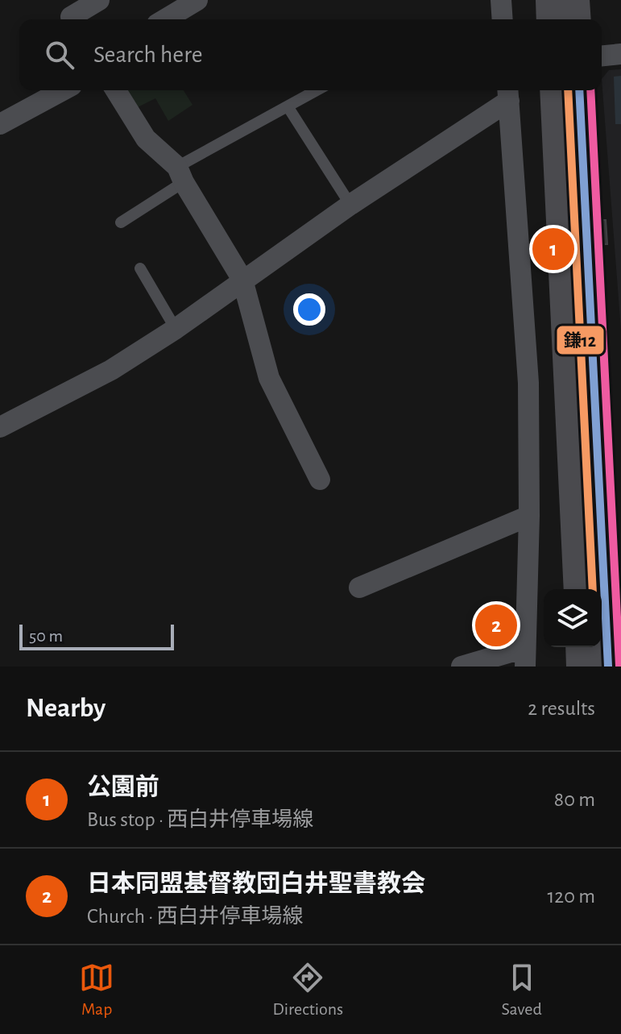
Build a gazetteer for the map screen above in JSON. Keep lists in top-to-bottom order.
{
  "lines": ["transit line 鎌12"],
  "scale_bar": "50 m",
  "page": {
    "search": "Search here",
    "pins": ["1", "2"],
    "scale": "50 m",
    "heading": ["Nearby", "2 results"],
    "list": [
      {
        "mark": "1",
        "name": "公園前",
        "note": "Bus stop · 西白井停車場線",
        "value": "80 m"
      },
      {
        "mark": "2",
        "name": "日本同盟基督教団白井聖書教会",
        "note": "Church · 西白井停車場線",
        "value": "120 m"
      }
    ],
    "nav": ["Map", "Directions", "Saved"]
  }
}
